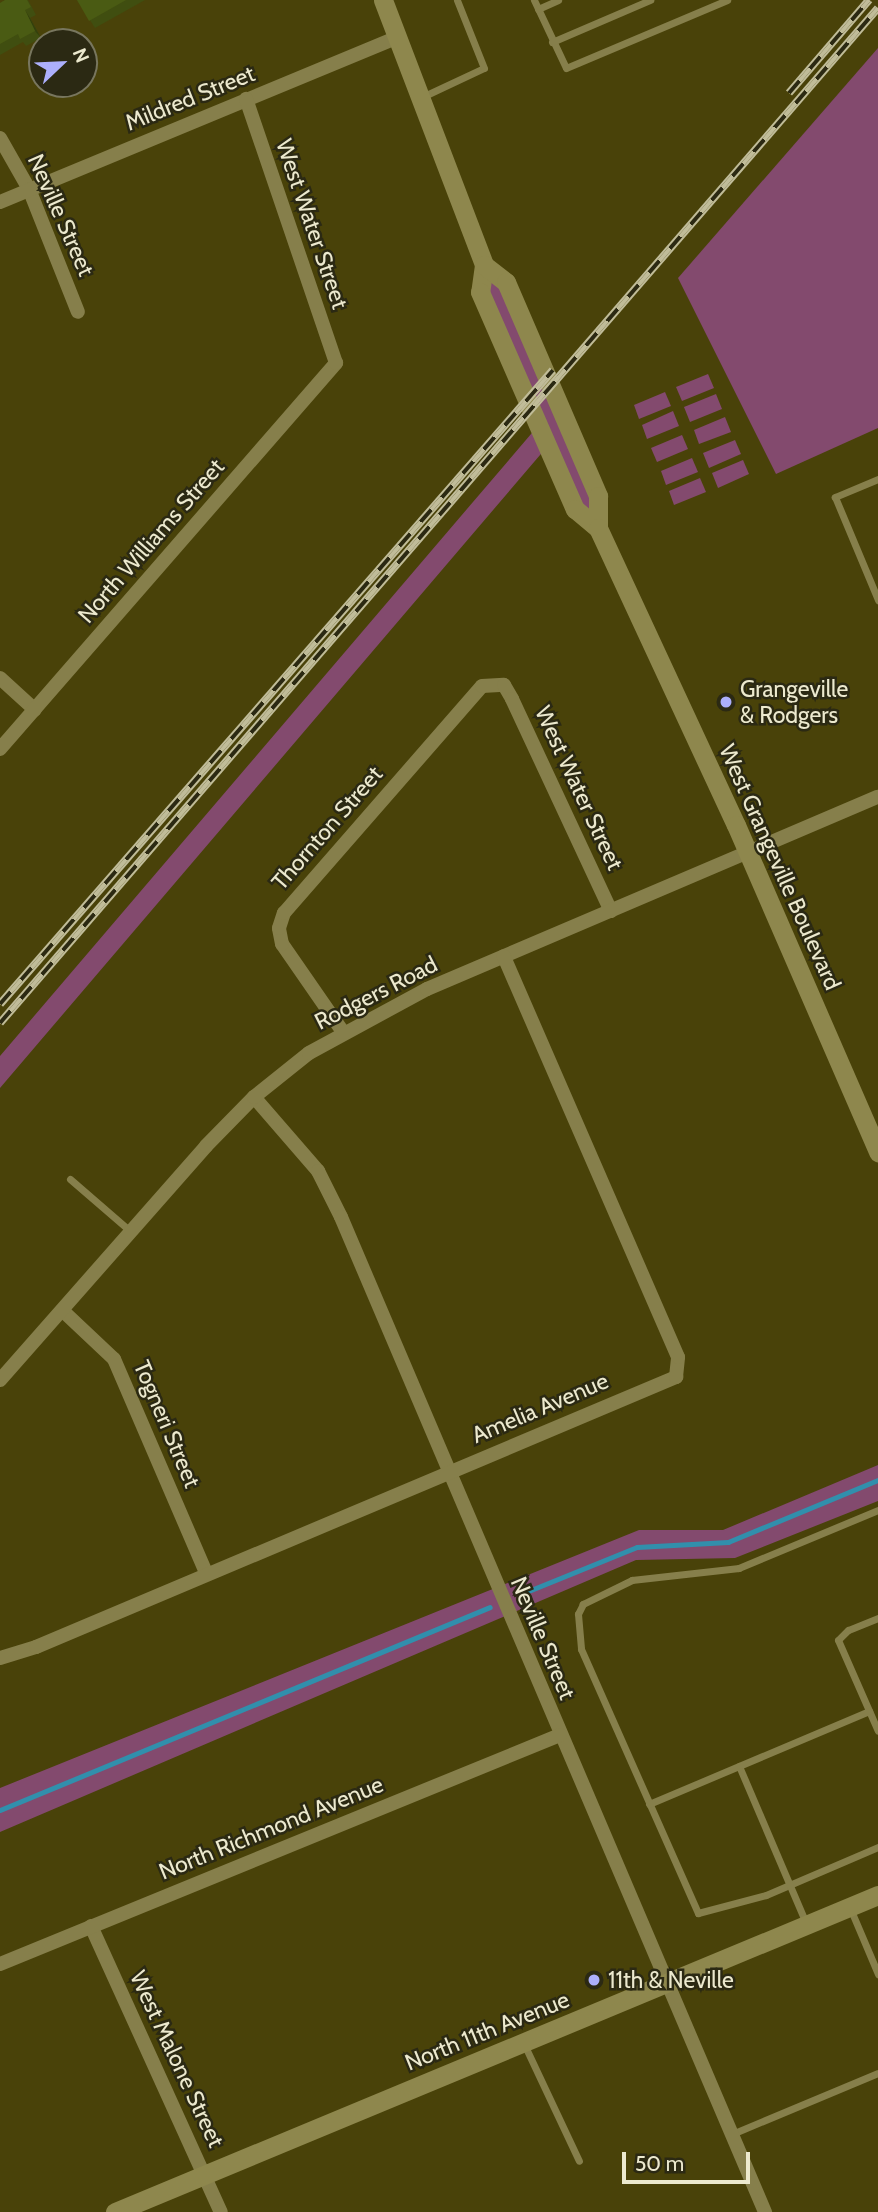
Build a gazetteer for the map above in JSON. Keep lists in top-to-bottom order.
{
  "streets": {
    "main road": ["West Grangeville Boulevard", "North 11th Avenue"],
    "street": [
      "Mildred Street",
      "Neville Street",
      "West Water Street",
      "North Williams Street",
      "Thornton Street",
      "Rodgers Road",
      "Amelia Avenue",
      "Togneri Street",
      "North Richmond Avenue",
      "West Malone Street"
    ]
  },
  "crossings": [
    ["Mildred Street", "Neville Street"],
    ["Mildred Street", "West Water Street"],
    ["Mildred Street", "West Grangeville Boulevard"],
    ["Neville Street", "Rodgers Road"],
    ["Neville Street", "Amelia Avenue"],
    ["Neville Street", "North Richmond Avenue"],
    ["Neville Street", "North 11th Avenue"],
    ["West Water Street", "North Williams Street"],
    ["West Water Street", "Thornton Street"],
    ["West Water Street", "Rodgers Road"],
    ["Thornton Street", "Rodgers Road"],
    ["West Grangeville Boulevard", "Rodgers Road"],
    ["Rodgers Road", "Amelia Avenue"],
    ["Rodgers Road", "Togneri Street"],
    ["Amelia Avenue", "Togneri Street"],
    ["North Richmond Avenue", "West Malone Street"],
    ["North 11th Avenue", "West Malone Street"]
  ],
  "places": ["Grangeville & Rodgers", "11th & Neville"],
  "scale_bar": "50 m",
  "north": "top right"
}
